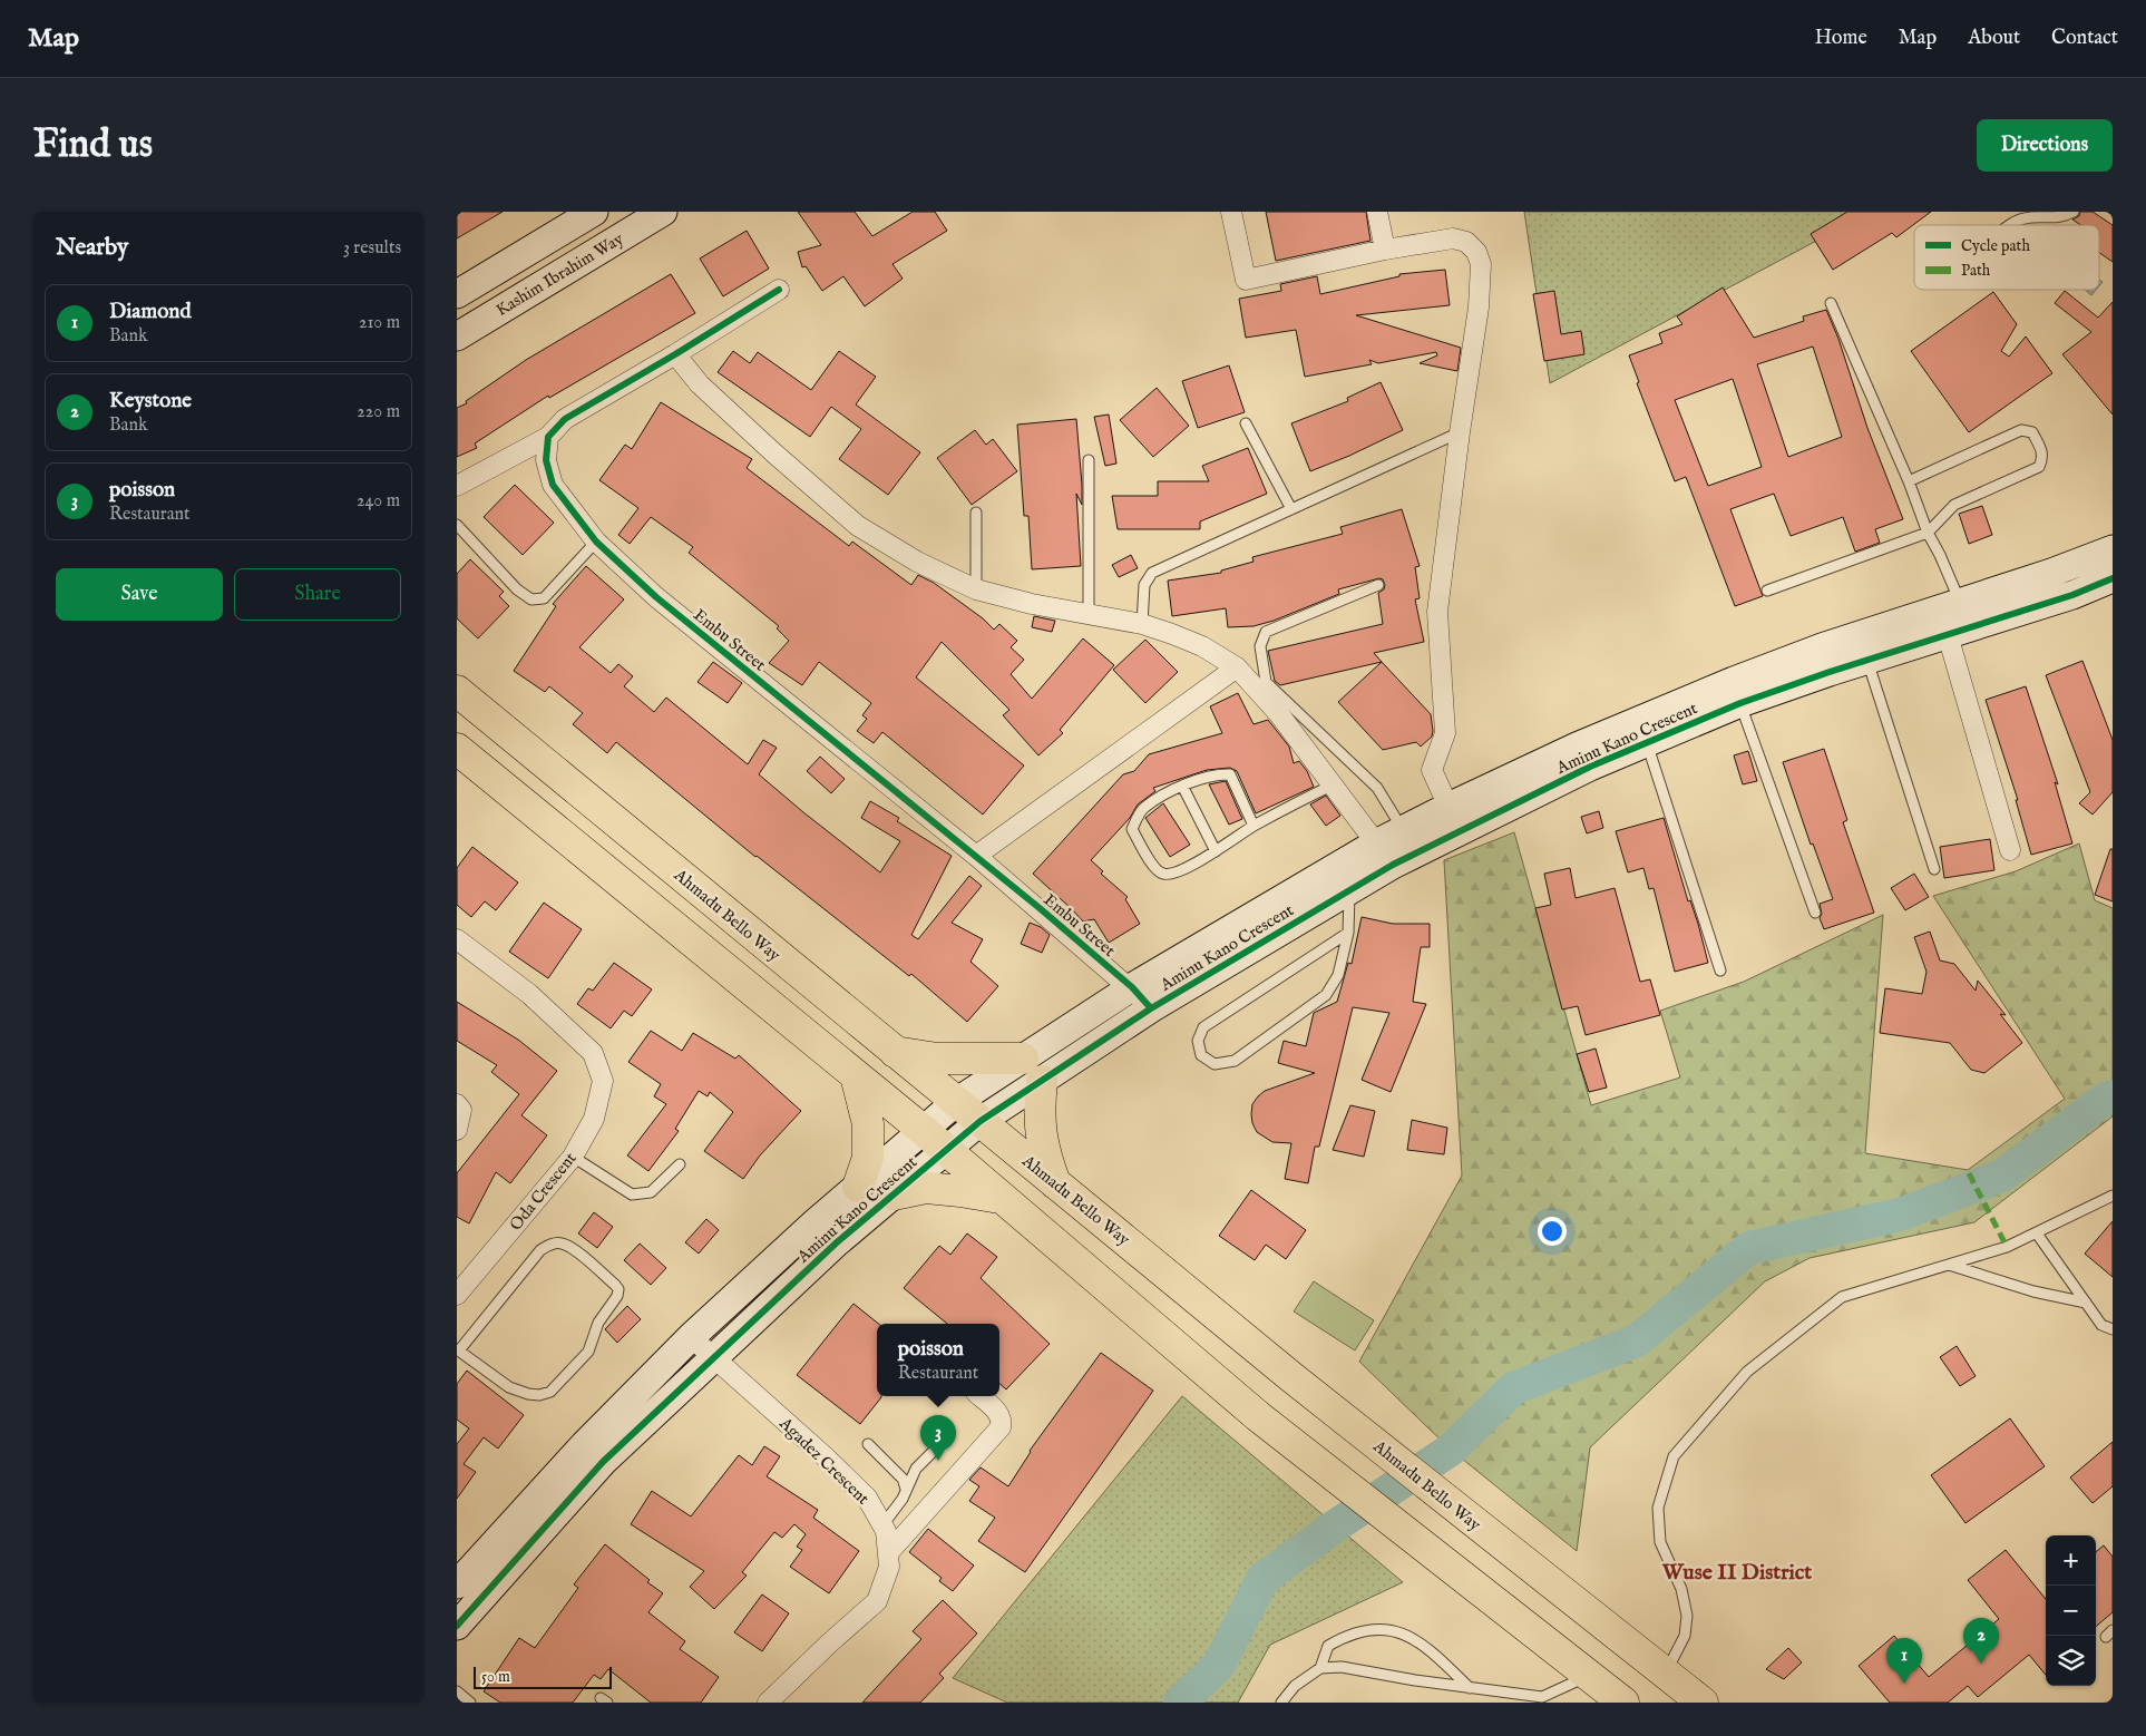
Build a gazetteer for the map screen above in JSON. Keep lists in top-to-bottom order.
{
  "streets": {
    "main road": ["Ahmadu Bello Way"],
    "street": [
      "Kashim Ibrahim Way",
      "Embu Street",
      "Aminu Kano Crescent",
      "Oda Crescent",
      "Agadez Crescent"
    ]
  },
  "crossings": [
    ["Embu Street", "Aminu Kano Crescent"],
    ["Aminu Kano Crescent", "Ahmadu Bello Way"],
    ["Aminu Kano Crescent", "Agadez Crescent"]
  ],
  "districts": ["Wuse II District"],
  "legend": ["Cycle path", "Path"],
  "scale_bar": "50 m",
  "page": {
    "header": "Map",
    "nav": [
      "Home",
      "Map",
      "About",
      "Contact"
    ],
    "buttons": [
      "Directions",
      ["Save", "Share"]
    ],
    "title": "Find us",
    "heading": ["Nearby", "3 results"],
    "list": [
      {
        "mark": "1",
        "name": "Diamond",
        "note": "Bank",
        "value": "210 m"
      },
      {
        "mark": "2",
        "name": "Keystone",
        "note": "Bank",
        "value": "220 m"
      },
      {
        "mark": "3",
        "name": "poisson",
        "note": "Restaurant",
        "value": "240 m"
      }
    ],
    "popup": ["poisson", "Restaurant"],
    "pins": ["3", "2", "1"],
    "map_buttons": ["+", "−"],
    "scale": "50 m"
  }
}
